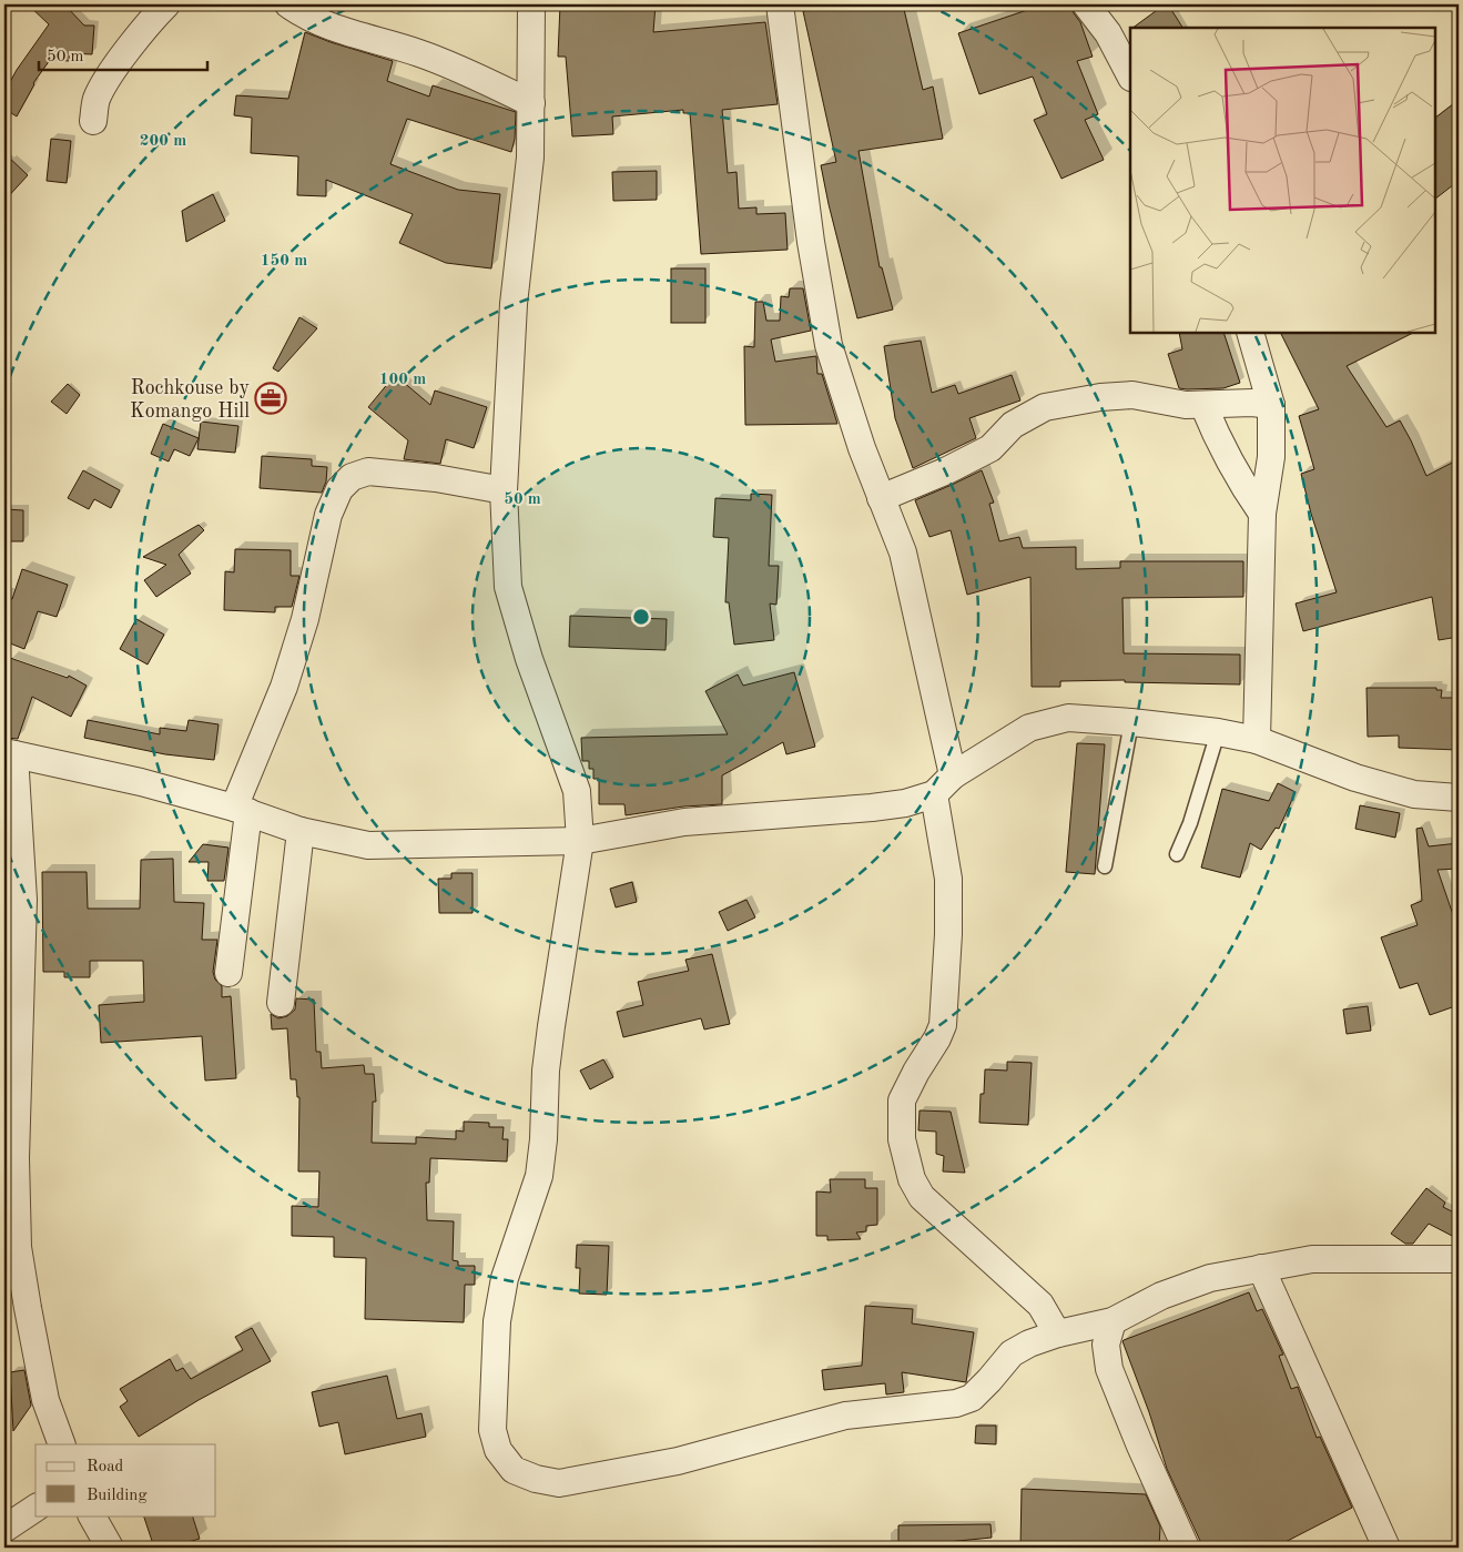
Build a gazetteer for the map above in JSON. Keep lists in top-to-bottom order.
{
  "places": {
    "office": ["Rochkouse by Komango Hill"]
  },
  "legend": ["Road", "Building"],
  "scale_bar": "50 m",
  "rings": [
    "200 m",
    "150 m",
    "100 m",
    "50 m"
  ]
}
